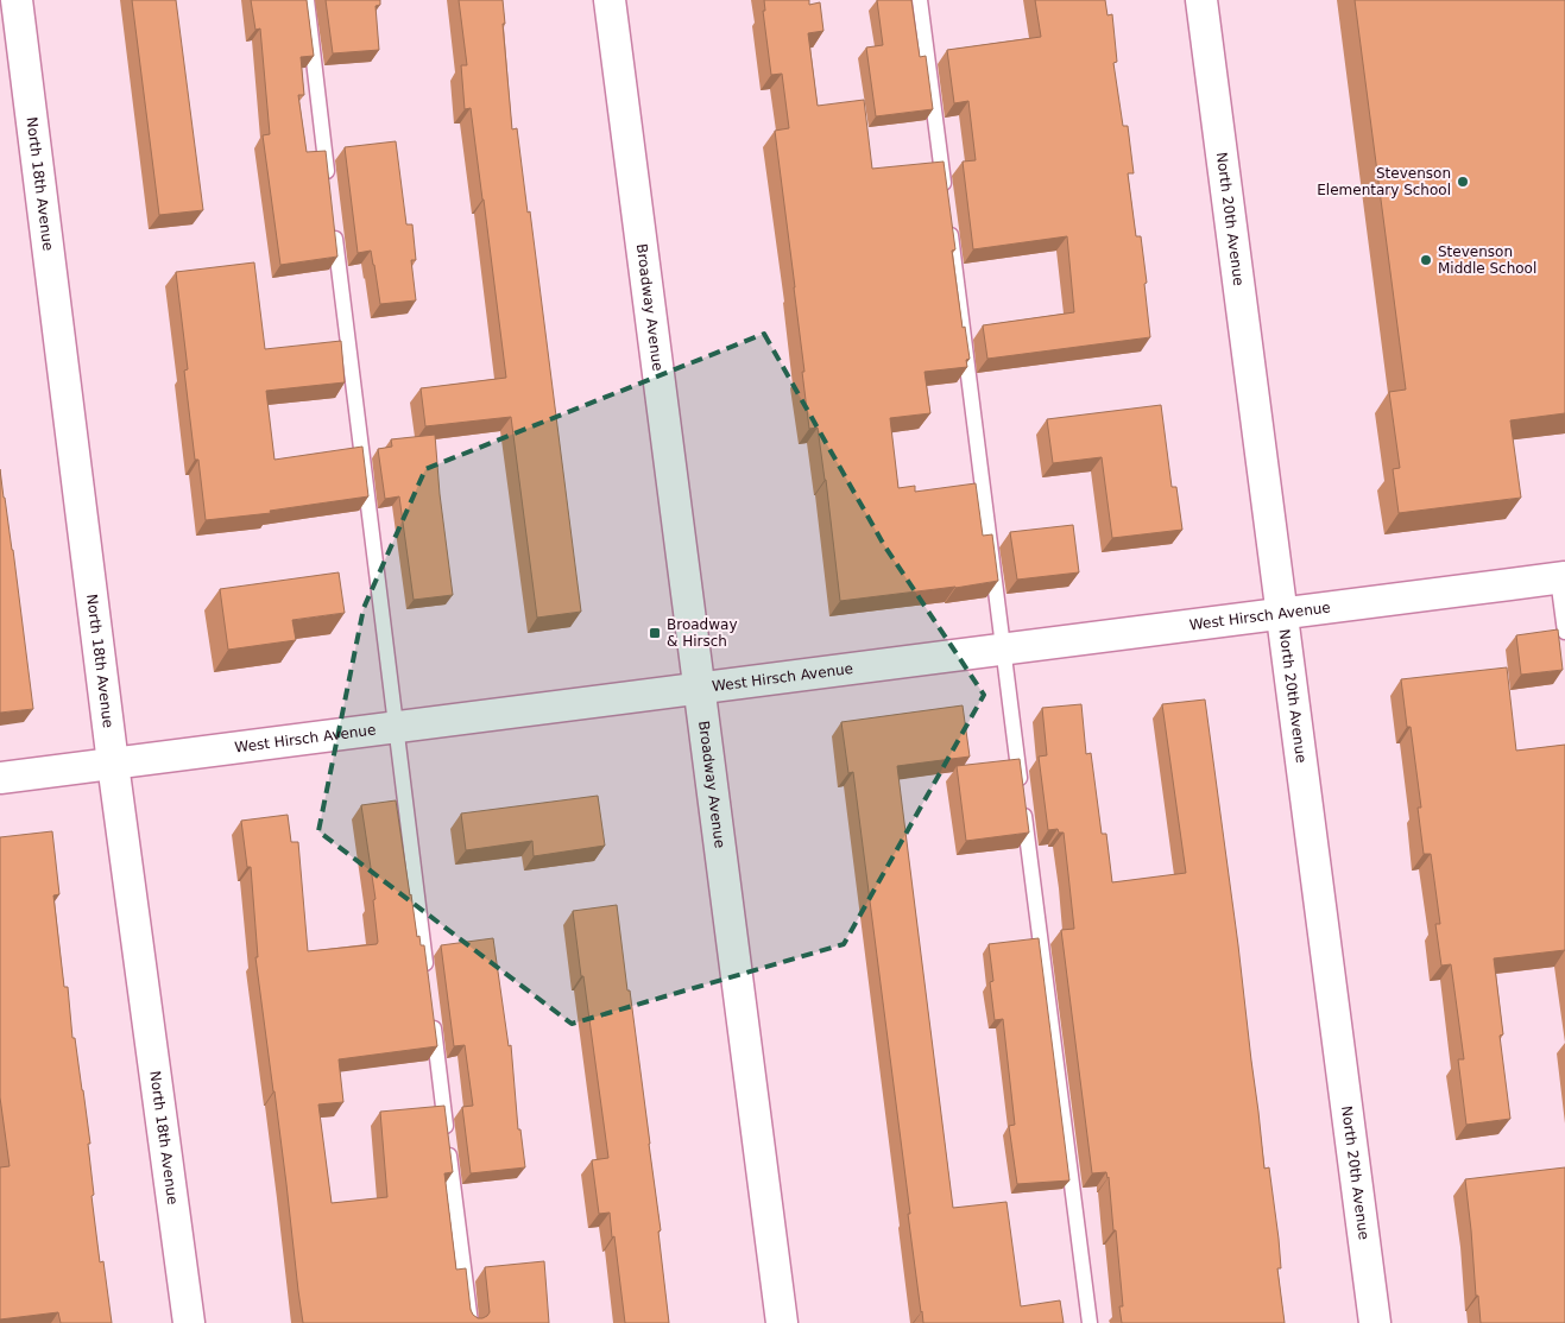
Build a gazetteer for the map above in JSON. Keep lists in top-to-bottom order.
{
  "streets": {
    "street": [
      "North 18th Avenue",
      "North 20th Avenue",
      "Broadway Avenue",
      "West Hirsch Avenue"
    ]
  },
  "crossings": [
    ["North 18th Avenue", "West Hirsch Avenue"],
    ["North 20th Avenue", "West Hirsch Avenue"],
    ["Broadway Avenue", "West Hirsch Avenue"]
  ],
  "places": {
    "other": ["Stevenson Elementary School", "Stevenson Middle School"],
    "transit": ["Broadway & Hirsch"]
  }
}
